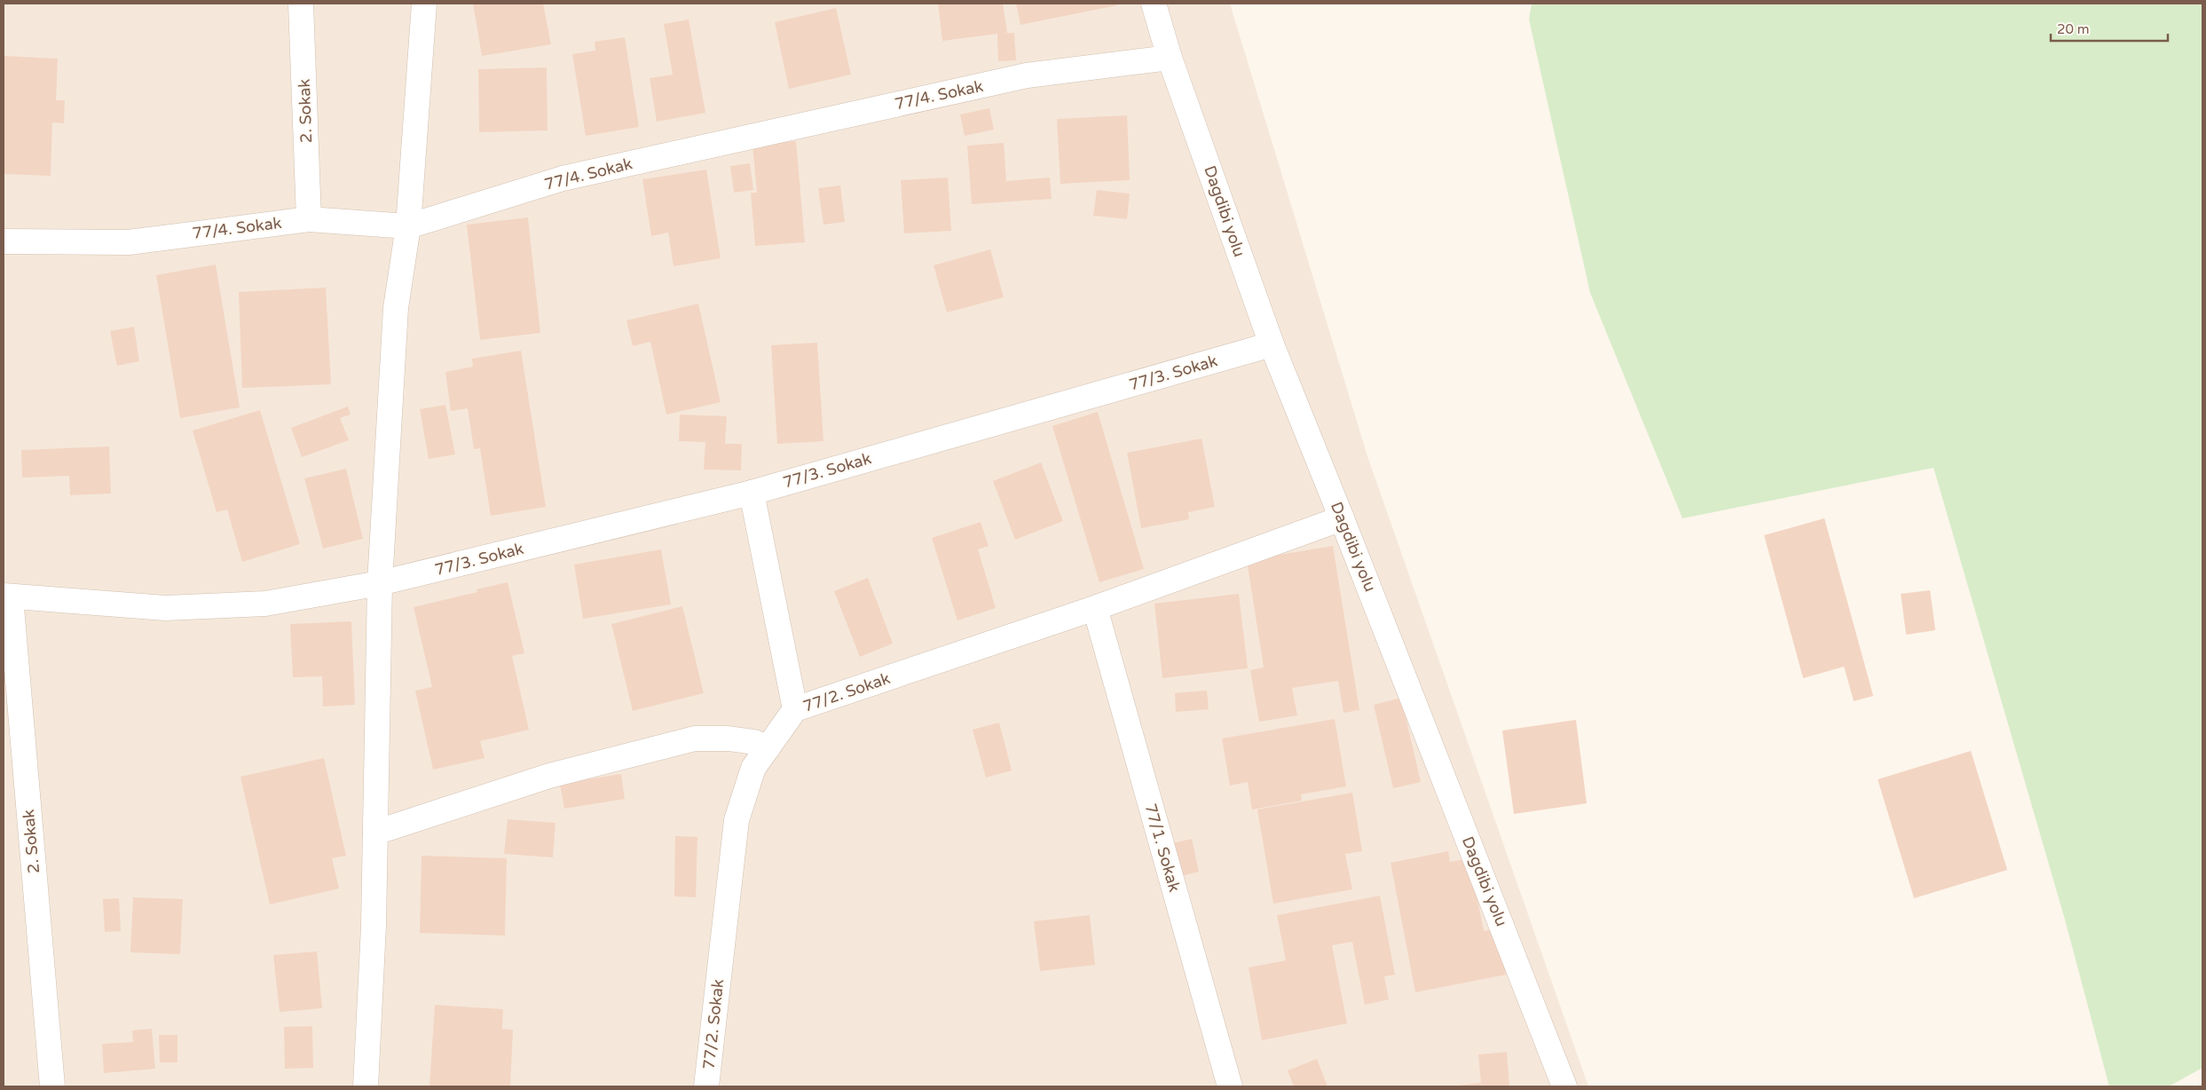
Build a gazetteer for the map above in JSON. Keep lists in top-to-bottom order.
{
  "streets": {
    "street": [
      "77/4. Sokak",
      "2. Sokak",
      "Dagdibi yolu",
      "77/3. Sokak",
      "77/2. Sokak",
      "77/1. Sokak"
    ]
  },
  "crossings": [
    ["77/4. Sokak", "2. Sokak"],
    ["77/4. Sokak", "Dagdibi yolu"],
    ["2. Sokak", "77/3. Sokak"],
    ["Dagdibi yolu", "77/3. Sokak"],
    ["Dagdibi yolu", "77/2. Sokak"],
    ["77/2. Sokak", "77/1. Sokak"]
  ],
  "scale_bar": "20 m"
}
